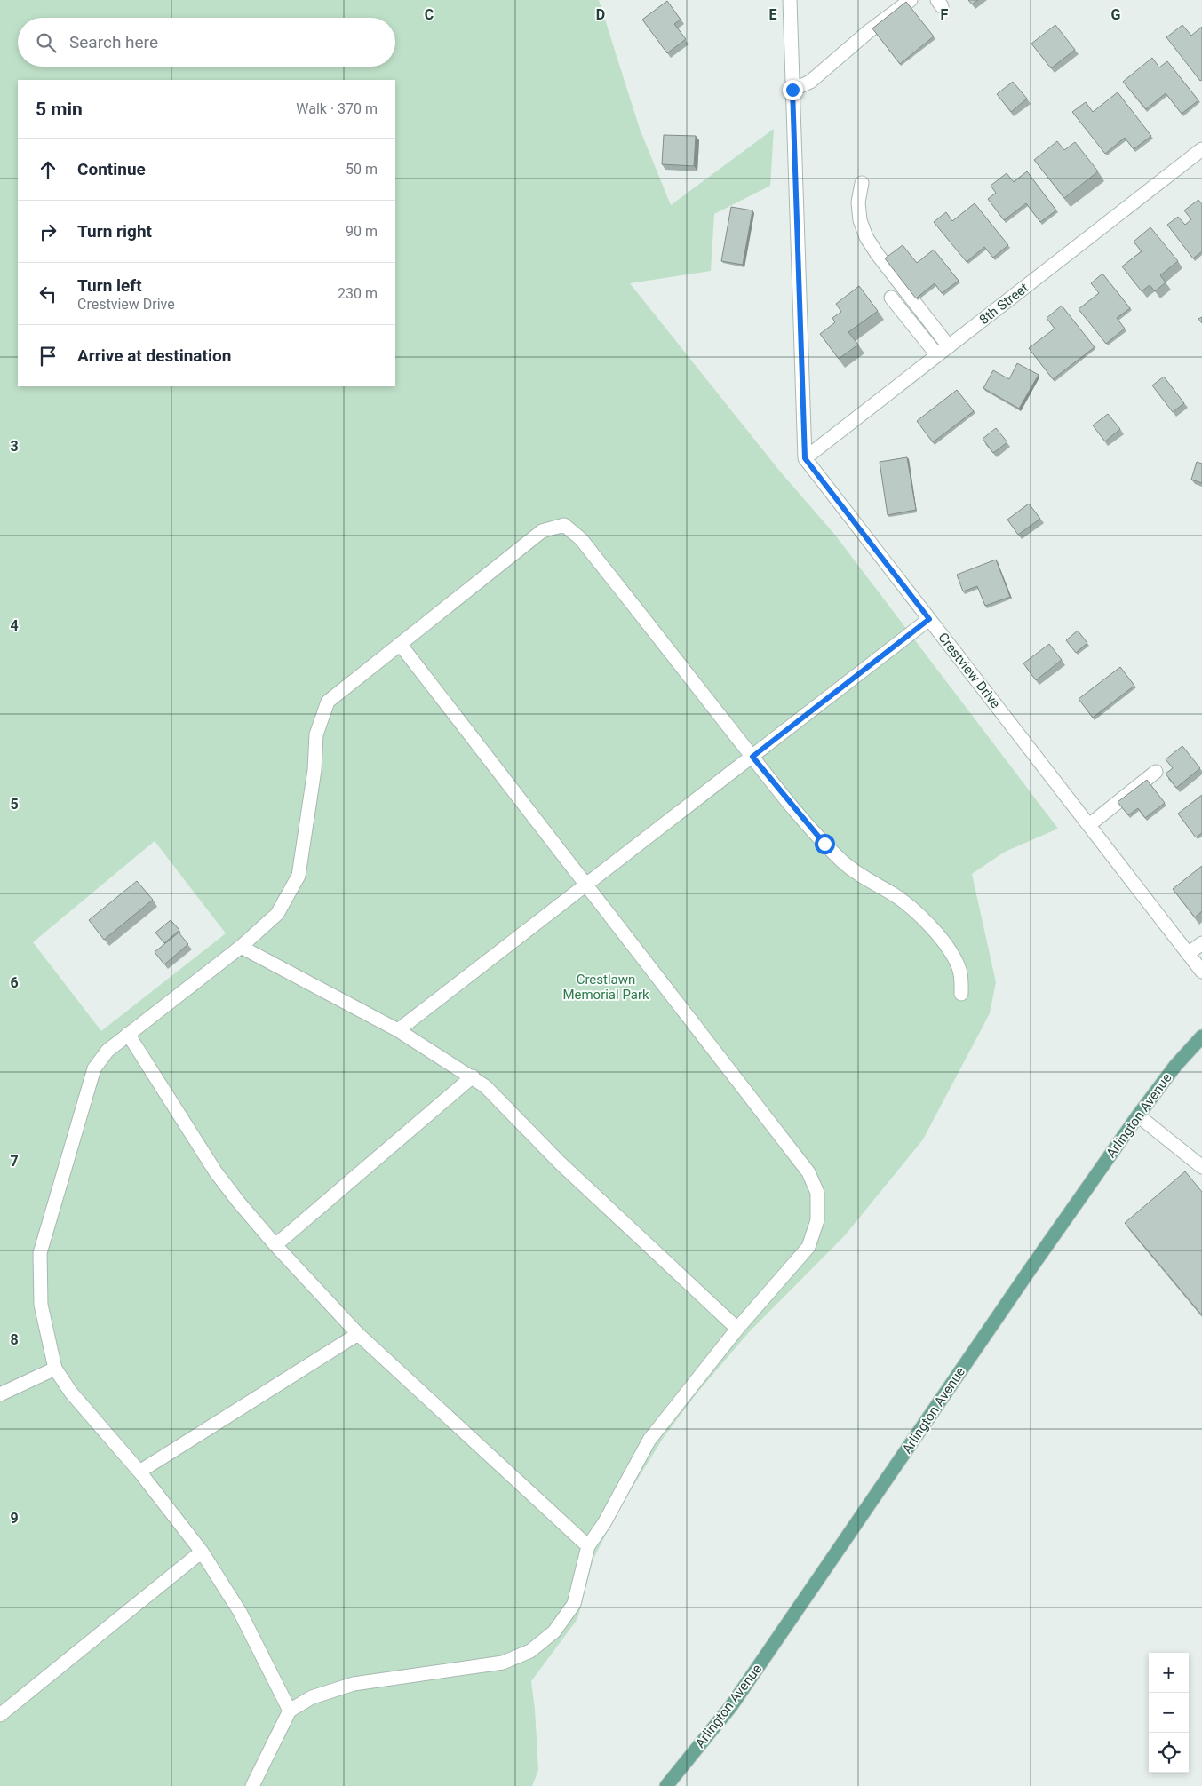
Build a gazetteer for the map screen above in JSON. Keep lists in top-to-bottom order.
{
  "streets": {
    "main road": ["Arlington Avenue"],
    "street": ["8th Street", "Crestview Drive"]
  },
  "crossings": [
    ["8th Street", "Crestview Drive"]
  ],
  "parks": ["Crestlawn Memorial Park"],
  "page": {
    "search": "Search here",
    "heading": ["5 min", "Walk · 370 m"],
    "list": [
      ["Continue", "50 m"],
      ["Turn right", "90 m"],
      ["Turn left", "Crestview Drive", "230 m"],
      "Arrive at destination"
    ],
    "map_buttons": ["+", "−"]
  },
  "grid": {
    "columns": [
      "C",
      "D",
      "E",
      "F",
      "G"
    ],
    "rows": [
      "3",
      "4",
      "5",
      "6",
      "7",
      "8",
      "9"
    ]
  }
}
